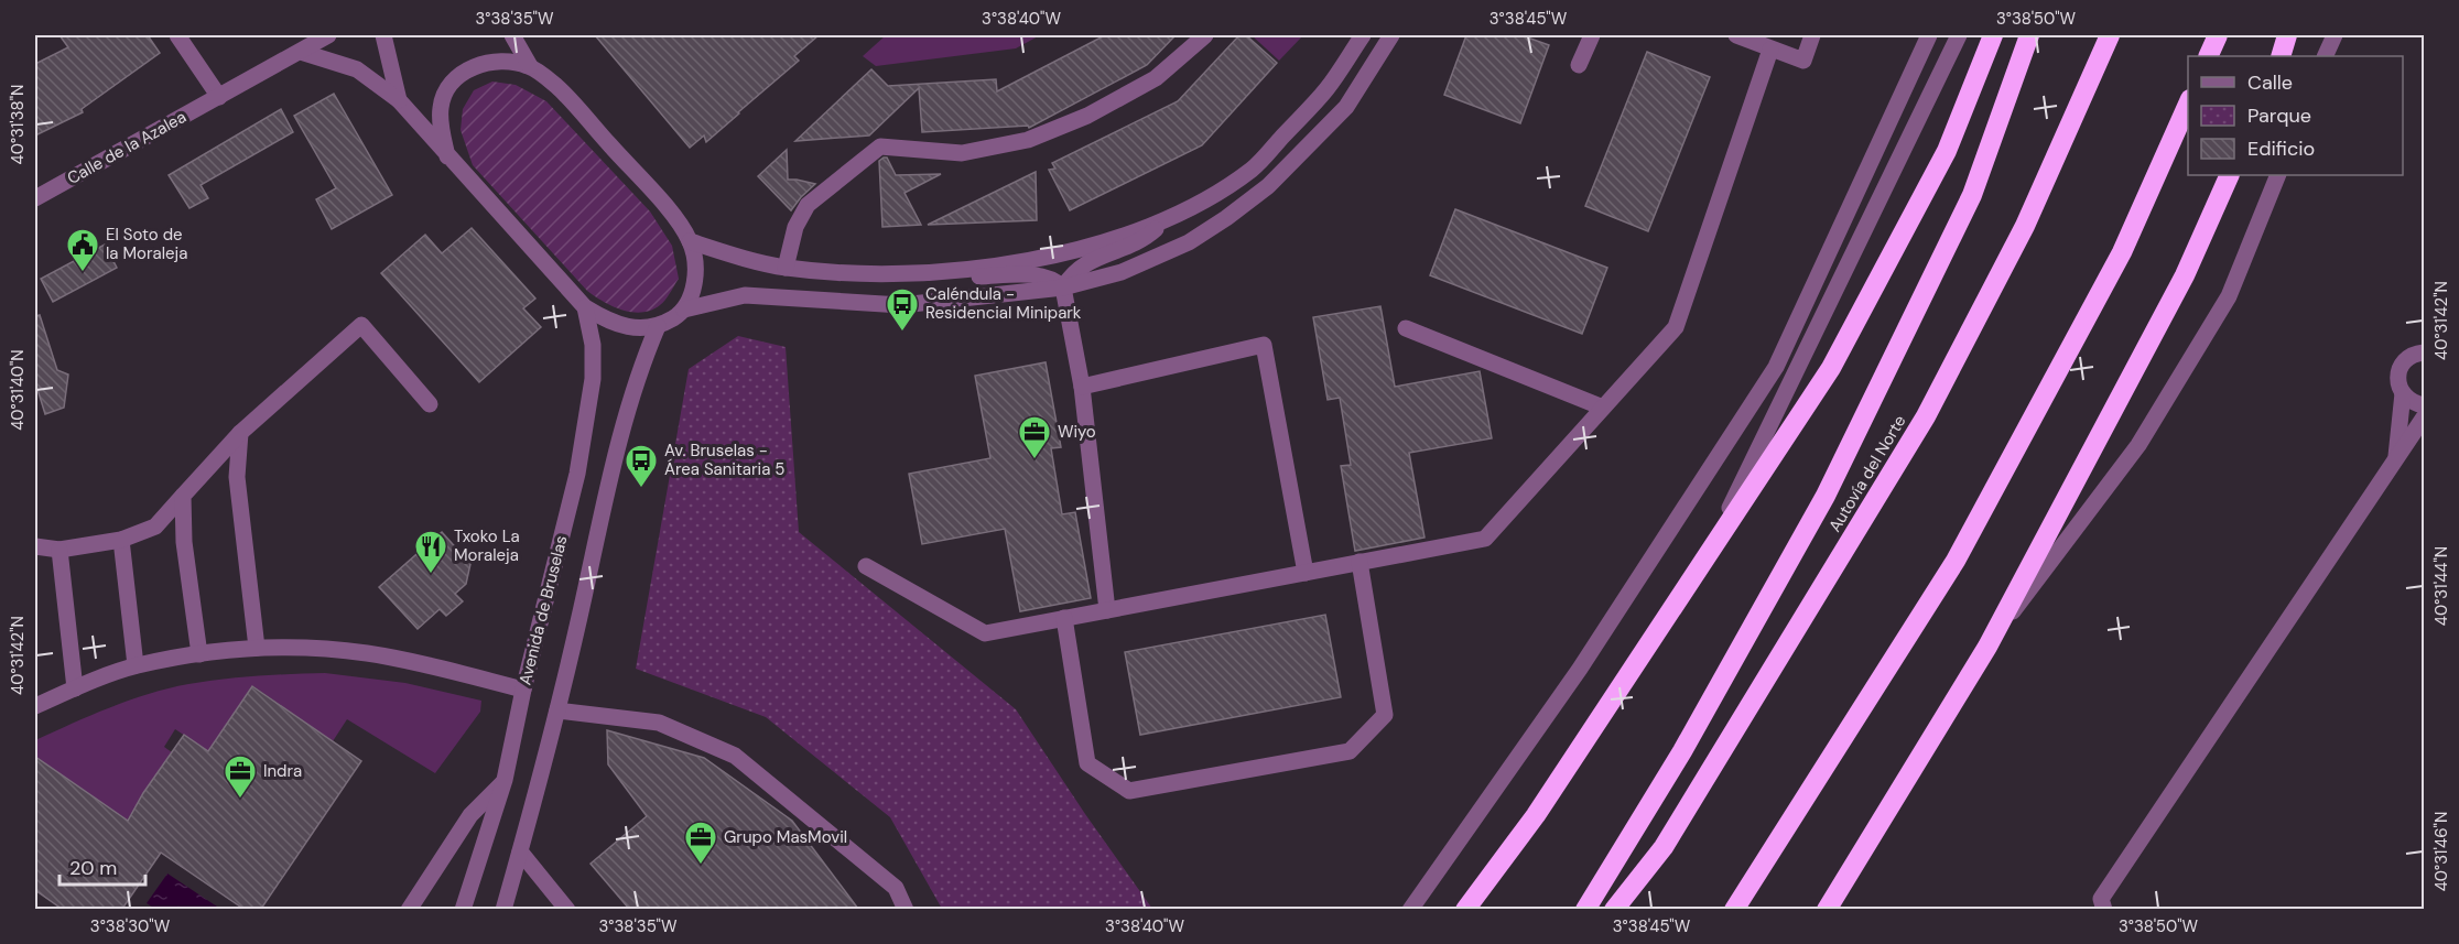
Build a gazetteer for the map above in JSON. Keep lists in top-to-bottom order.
{
  "streets": {
    "highway": ["Autovía del Norte"],
    "street": ["Calle de la Azalea", "Avenida de Bruselas"]
  },
  "places": {
    "public building": ["El Soto de la Moraleja"],
    "bus stop": ["Caléndula - Residencial Minipark", "Av. Bruselas - Área Sanitaria 5"],
    "office": ["Wiyo", "Indra", "Grupo MasMovil"],
    "restaurant": ["Txoko La Moraleja"]
  },
  "legend": ["Calle", "Parque", "Edificio"],
  "scale_bar": "20 m",
  "coordinates": [
    "3°38'35\"W",
    "3°38'40\"W",
    "3°38'45\"W",
    "3°38'50\"W",
    "40°31'38\"N",
    "40°31'42\"N",
    "40°31'40\"N",
    "40°31'44\"N",
    "40°31'46\"N",
    "3°38'30\"W"
  ]
}
